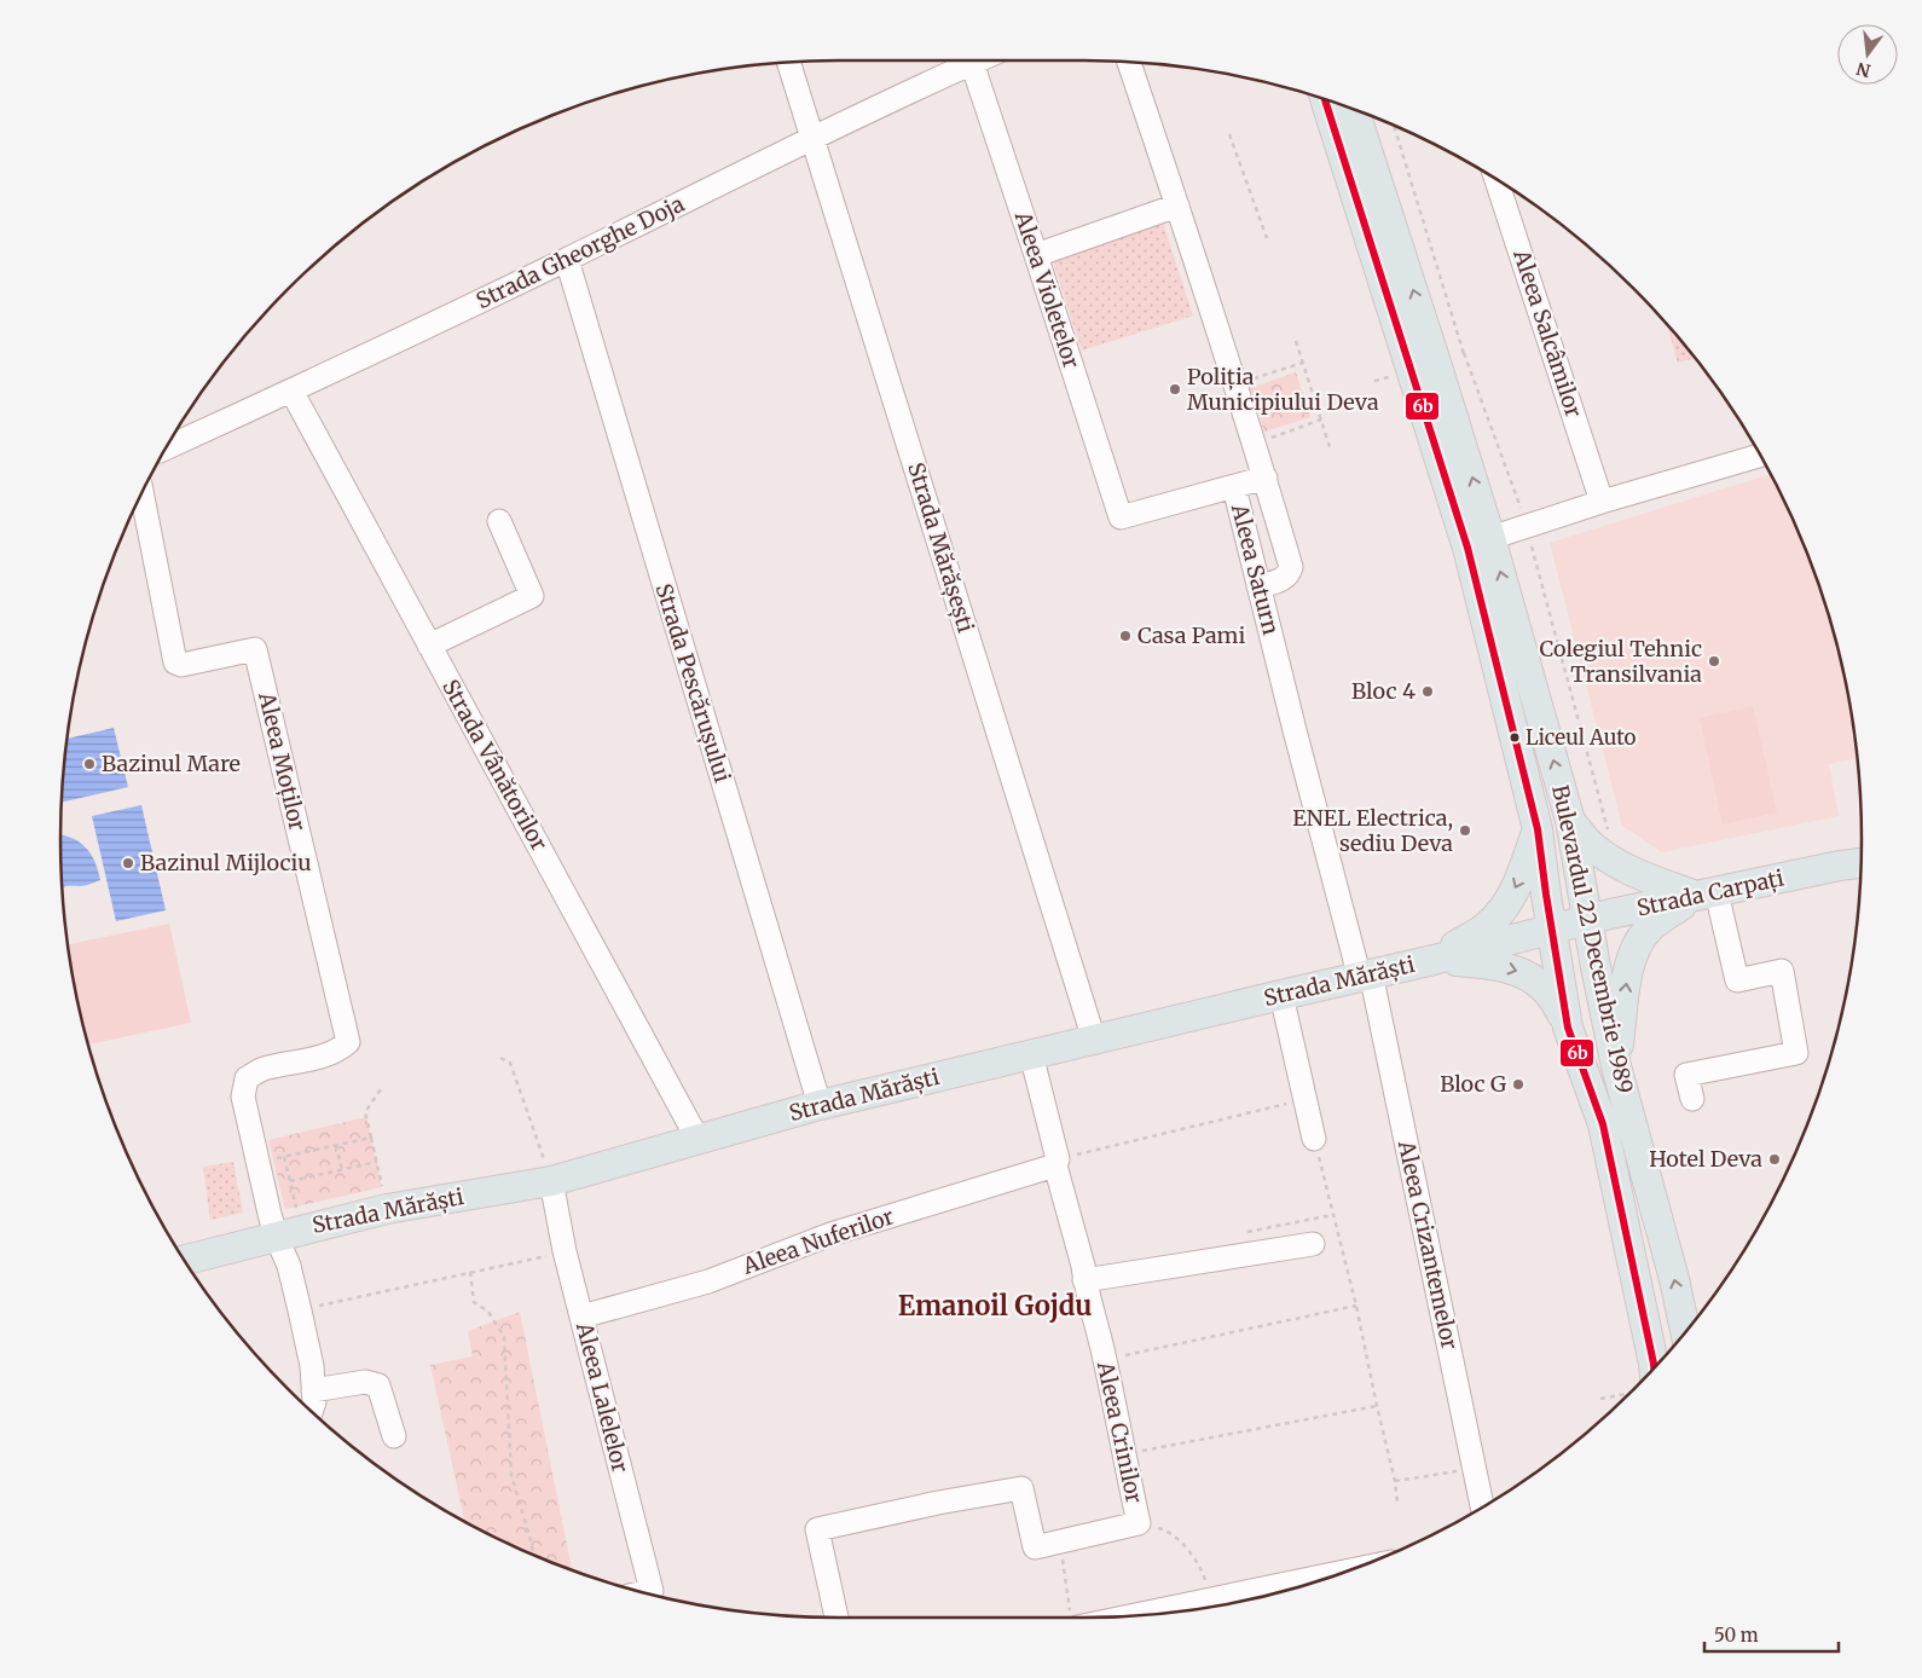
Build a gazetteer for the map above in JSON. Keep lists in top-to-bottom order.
{
  "streets": {
    "main road": ["Strada Carpați", "Bulevardul 22 Decembrie 1989", "Strada Mărăști"],
    "street": [
      "Strada Gheorghe Doja",
      "Aleea Violetelor",
      "Aleea Salcâmilor",
      "Strada Mărășești",
      "Aleea Saturn",
      "Strada Pescărușului",
      "Aleea Moților",
      "Strada Vânătorilor",
      "Aleea Nuferilor",
      "Aleea Crizantemelor",
      "Aleea Lalelelor",
      "Aleea Crinilor"
    ]
  },
  "crossings": [
    ["Strada Gheorghe Doja", "Aleea Violetelor"],
    ["Strada Gheorghe Doja", "Strada Mărășești"],
    ["Strada Gheorghe Doja", "Strada Pescărușului"],
    ["Strada Gheorghe Doja", "Strada Vânătorilor"],
    ["Aleea Violetelor", "Aleea Saturn"],
    ["Strada Mărășești", "Strada Mărăști"],
    ["Aleea Saturn", "Strada Mărăști"],
    ["Aleea Saturn", "Aleea Crizantemelor"],
    ["Strada Pescărușului", "Strada Mărăști"],
    ["Aleea Moților", "Strada Mărăști"],
    ["Strada Vânătorilor", "Strada Mărăști"],
    ["Strada Carpați", "Bulevardul 22 Decembrie 1989"],
    ["Strada Carpați", "Strada Mărăști"],
    ["Bulevardul 22 Decembrie 1989", "Strada Mărăști"],
    ["Strada Mărăști", "Aleea Crizantemelor"],
    ["Strada Mărăști", "Aleea Lalelelor"],
    ["Strada Mărăști", "Aleea Crinilor"],
    ["Aleea Nuferilor", "Aleea Lalelelor"],
    ["Aleea Nuferilor", "Aleea Crinilor"]
  ],
  "districts": ["Emanoil Gojdu"],
  "places": [
    "Poliția Municipiului Deva",
    "Casa Pami",
    "Colegiul Tehnic Transilvania",
    "Bloc 4",
    "Liceul Auto",
    "Bazinul Mare",
    "ENEL Electrica, sediu Deva",
    "Bazinul Mijlociu",
    "Bloc G",
    "Hotel Deva"
  ],
  "lines": ["transit line 6b"],
  "scale_bar": "50 m",
  "north": "bottom"
}
